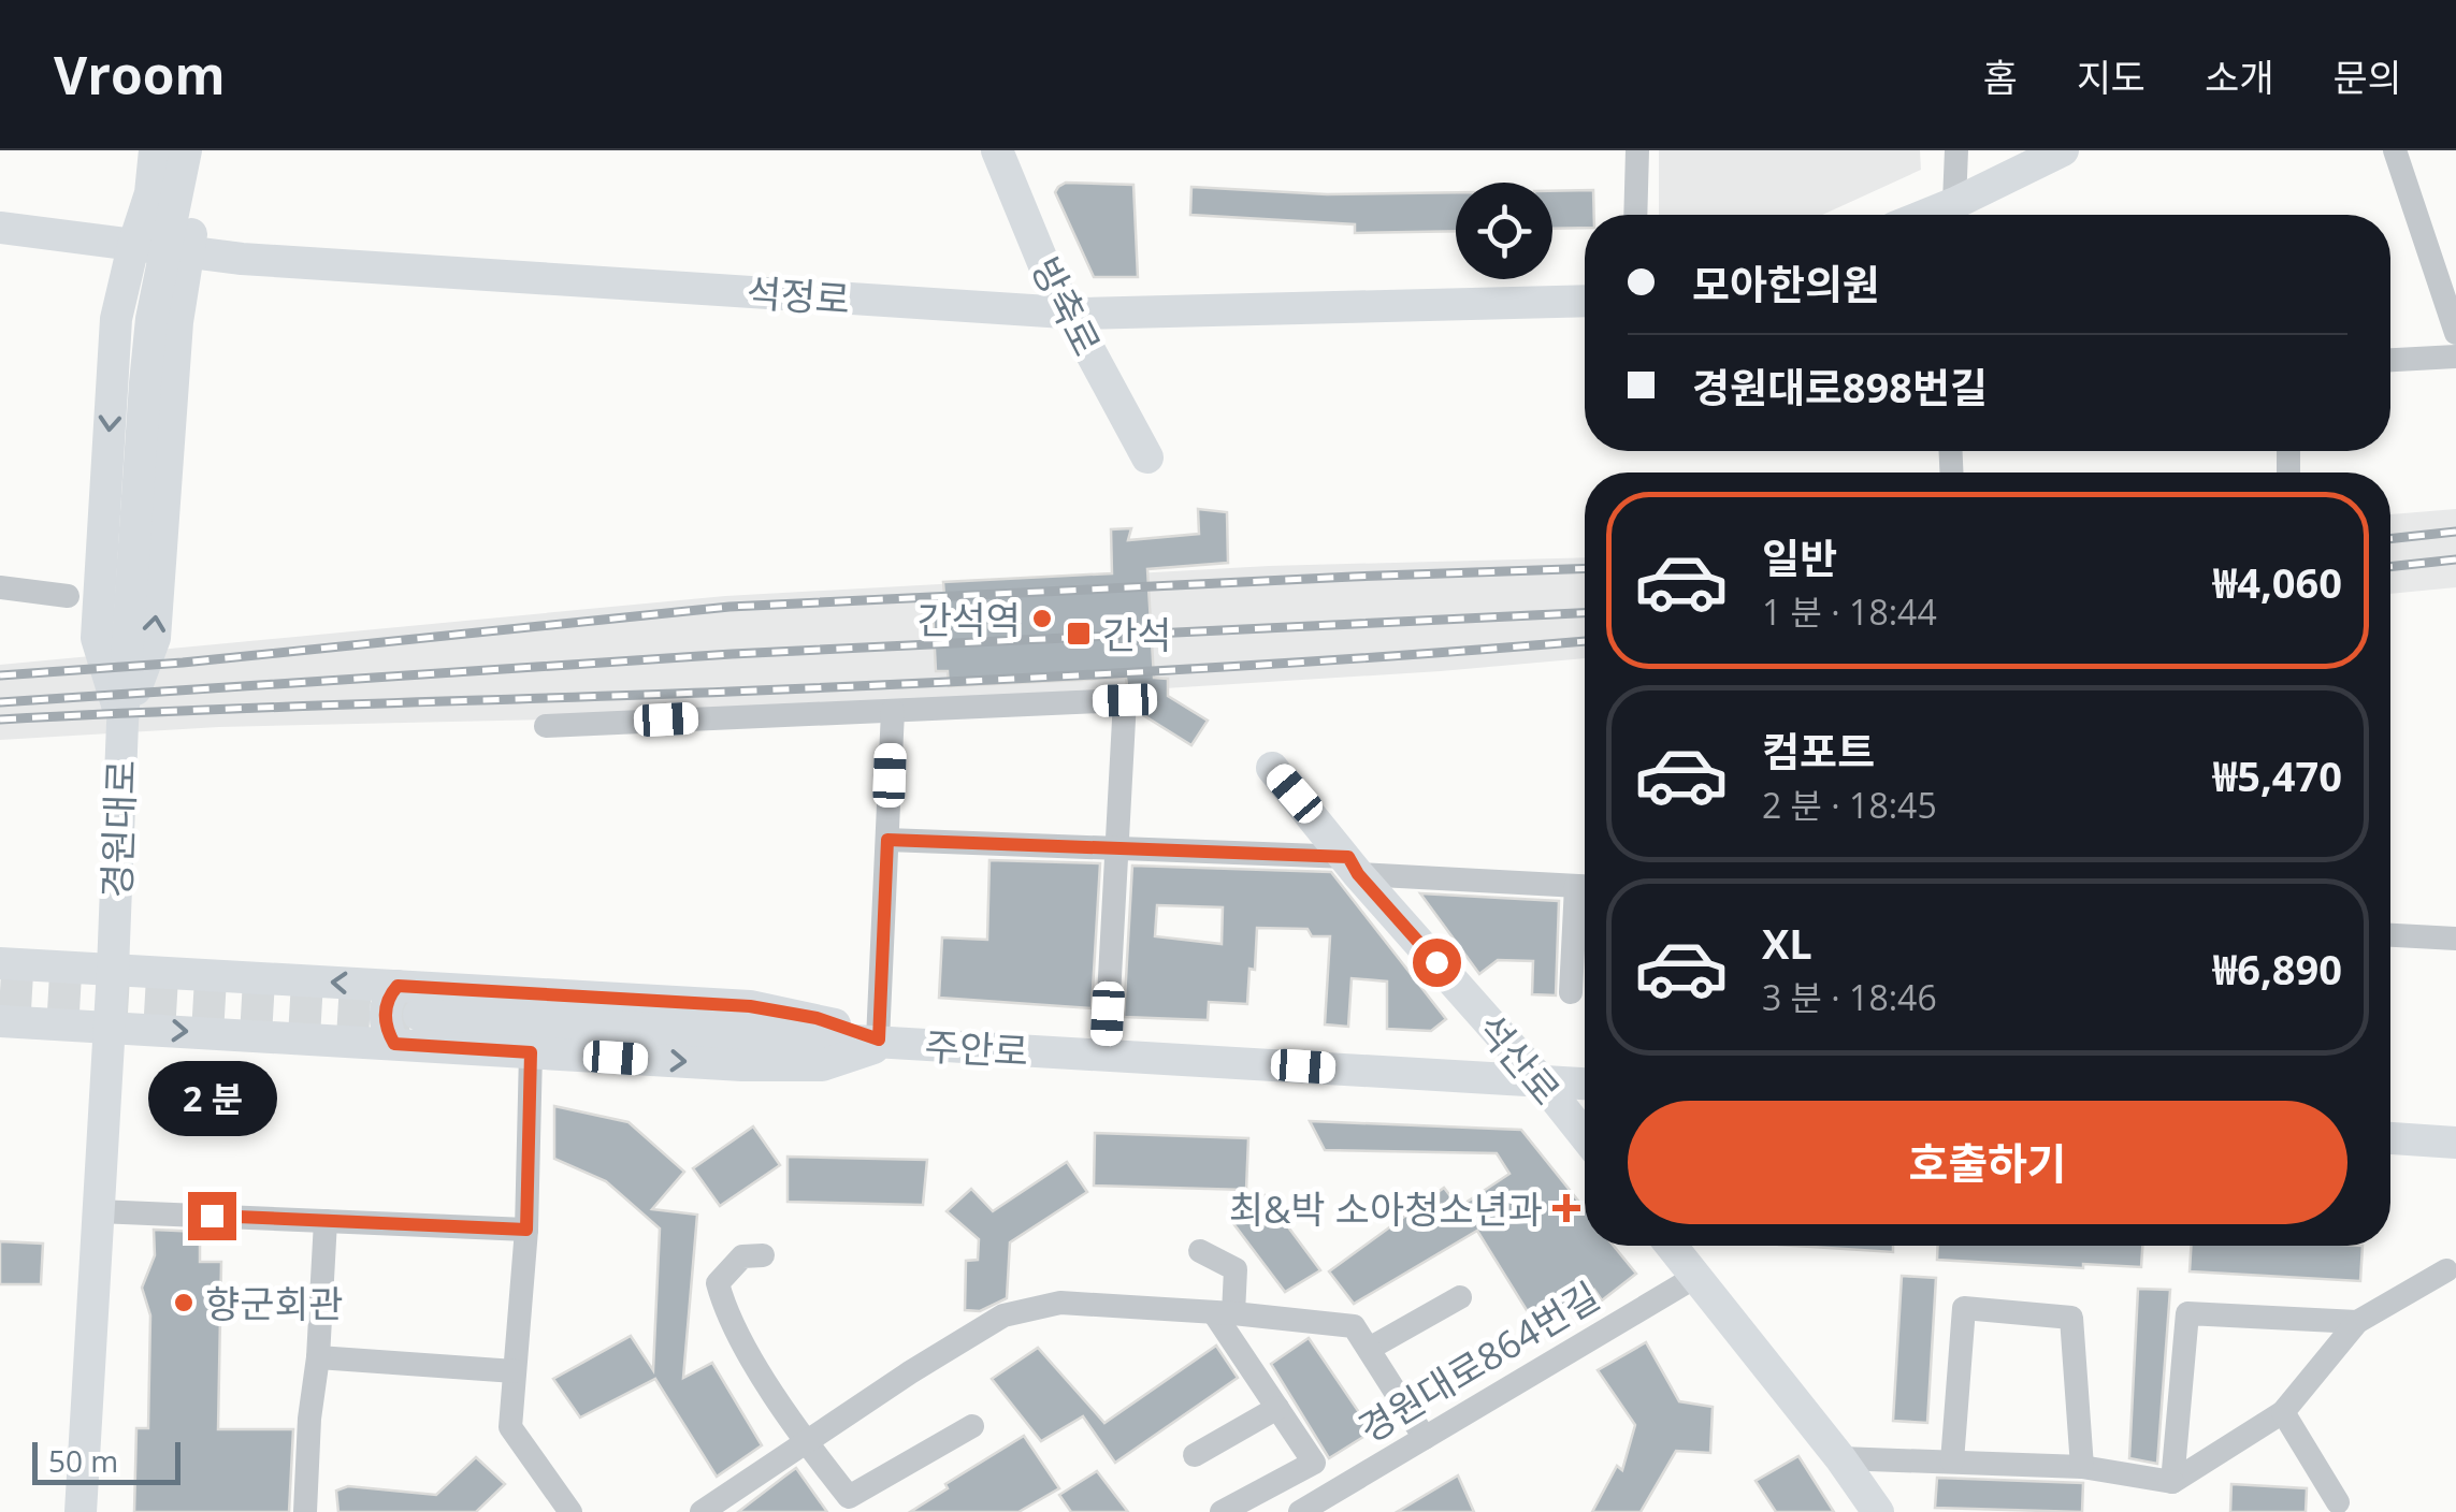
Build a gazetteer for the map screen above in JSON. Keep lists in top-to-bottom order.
{
  "streets": {
    "main road": [
      "석정로",
      "방축로",
      "경원대로",
      "주안로",
      "석산로"
    ],
    "street": ["경원대로864번길"]
  },
  "crossings": [
    ["석정로", "방축로"],
    ["주안로", "석산로"]
  ],
  "places": {
    "other": ["간석역", "향군회관"],
    "transit": ["간석"],
    "health": ["최&박 소아청소년과"]
  },
  "scale_bar": "50 m",
  "page": {
    "header": "Vroom",
    "nav": [
      "홈",
      "지도",
      "소개",
      "문의"
    ],
    "banner": ["모아한의원", "경원대로898번길"],
    "list": [
      {
        "name": "일반",
        "note": "1 분 · 18:44",
        "value": "₩4,060"
      },
      {
        "name": "컴포트",
        "note": "2 분 · 18:45",
        "value": "₩5,470"
      },
      {
        "name": "XL",
        "note": "3 분 · 18:46",
        "value": "₩6,890"
      }
    ],
    "bubble": "2 분",
    "buttons": "호출하기",
    "scale": "50 m"
  }
}
